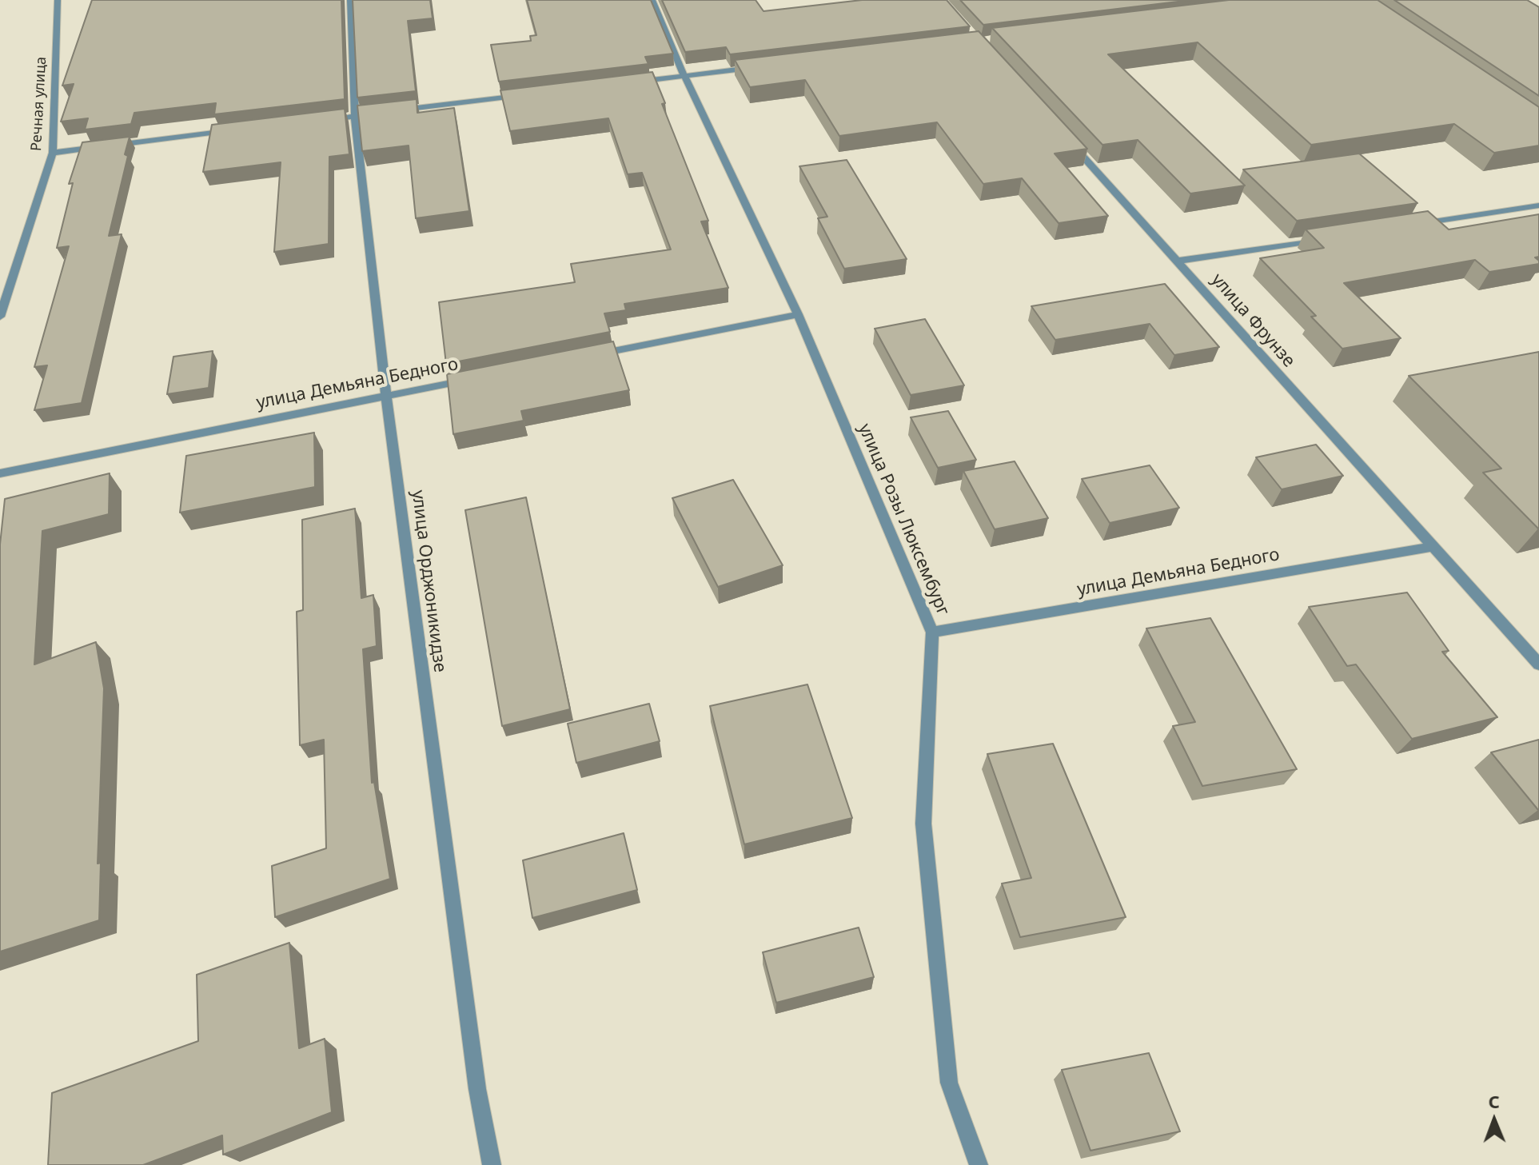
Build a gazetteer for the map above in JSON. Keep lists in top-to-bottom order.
{
  "streets": {
    "street": [
      "Речная улица",
      "улица Фрунзе",
      "улица Демьяна Бедного",
      "улица Розы Люксембург",
      "улица Орджоникидзе"
    ]
  },
  "crossings": [
    ["улица Фрунзе", "улица Демьяна Бедного"],
    ["улица Демьяна Бедного", "улица Розы Люксембург"],
    ["улица Демьяна Бедного", "улица Орджоникидзе"]
  ],
  "north": "top"
}
